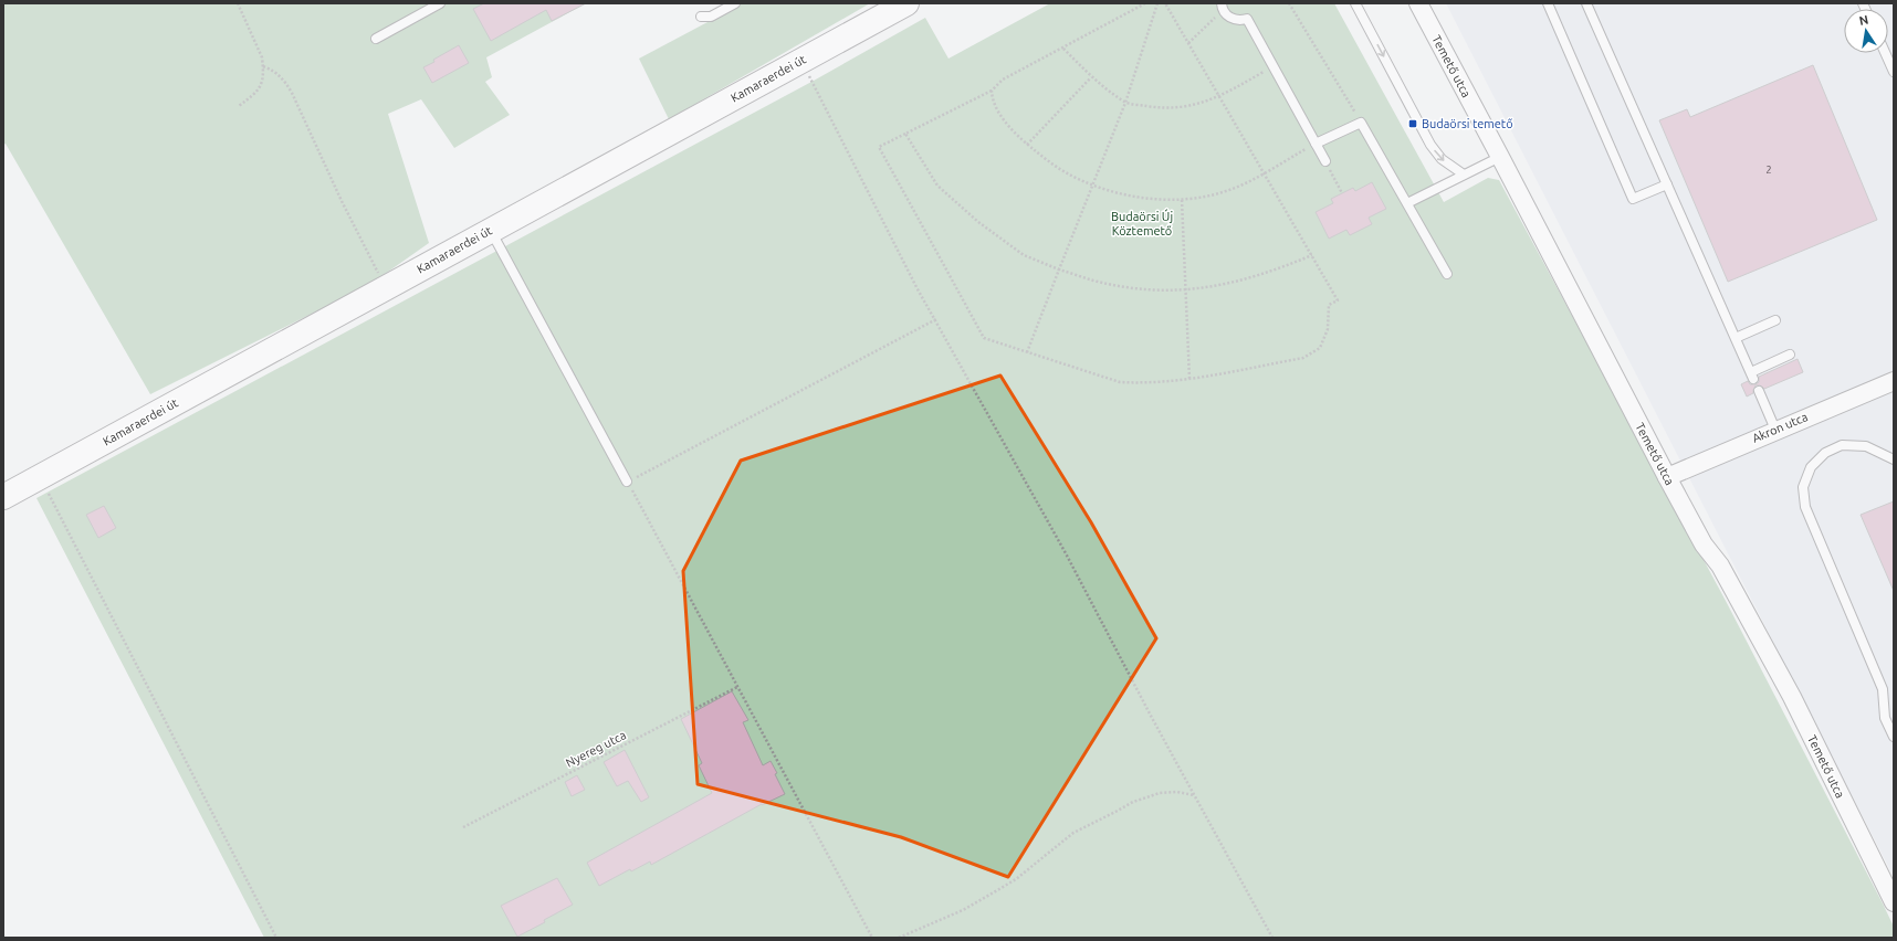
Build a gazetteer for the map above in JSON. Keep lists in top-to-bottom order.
{
  "streets": {
    "street": ["Temető utca", "Kamaraerdei út", "Akron utca"],
    "path": ["Nyereg utca"]
  },
  "crossings": [
    ["Temető utca", "Akron utca"]
  ],
  "parks": ["Budaörsi Új Köztemető"],
  "places": {
    "transit": ["Budaörsi temető"]
  },
  "house_numbers": ["2"],
  "north": "top"
}
